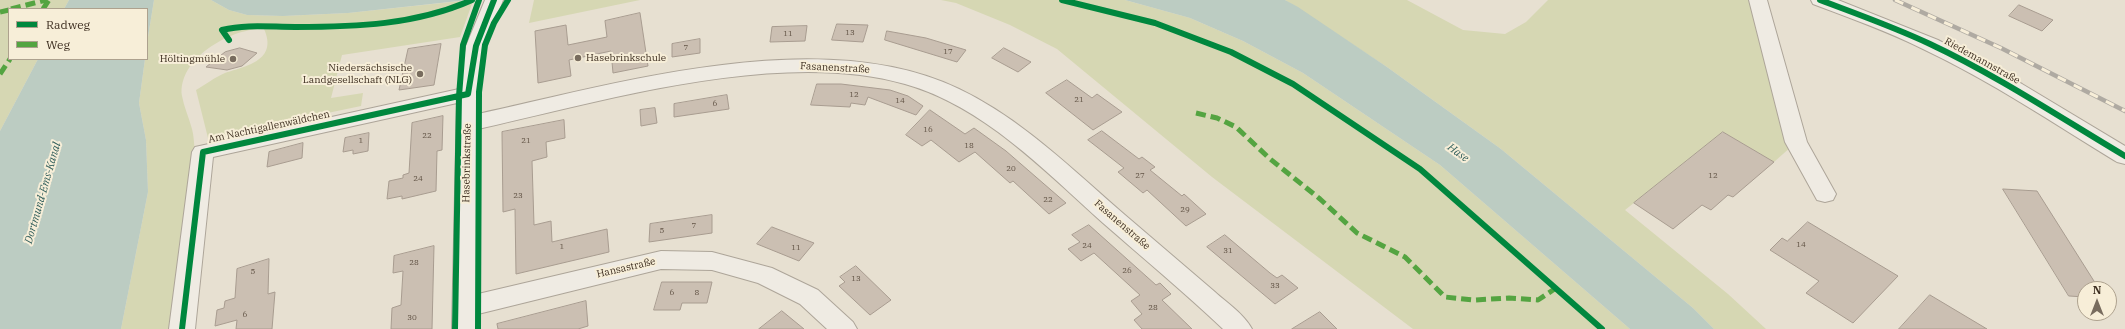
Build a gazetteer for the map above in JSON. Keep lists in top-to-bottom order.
{
  "streets": {
    "street": [
      "Riedemannstraße",
      "Fasanenstraße",
      "Am Nachtigallenwäldchen",
      "Hasebrinkstraße",
      "Hansastraße"
    ]
  },
  "crossings": [
    ["Fasanenstraße", "Hasebrinkstraße"],
    ["Am Nachtigallenwäldchen", "Hasebrinkstraße"],
    ["Hasebrinkstraße", "Hansastraße"]
  ],
  "water": ["Hase", "Dortmund-Ems-Kanal"],
  "places": ["Hasebrinkschule", "Höltingmühle", "Niedersächsische Landgesellschaft (NLG)"],
  "house_numbers": [
    "13",
    "11",
    "7",
    "17",
    "12",
    "21",
    "14",
    "6",
    "16",
    "22",
    "1",
    "21",
    "18",
    "20",
    "27",
    "12",
    "24",
    "23",
    "22",
    "29",
    "7",
    "5",
    "14",
    "24",
    "1",
    "11",
    "31",
    "28",
    "26",
    "5",
    "13",
    "33",
    "6",
    "8",
    "28",
    "6",
    "30"
  ],
  "legend": ["Radweg", "Weg"],
  "north": "top"
}
